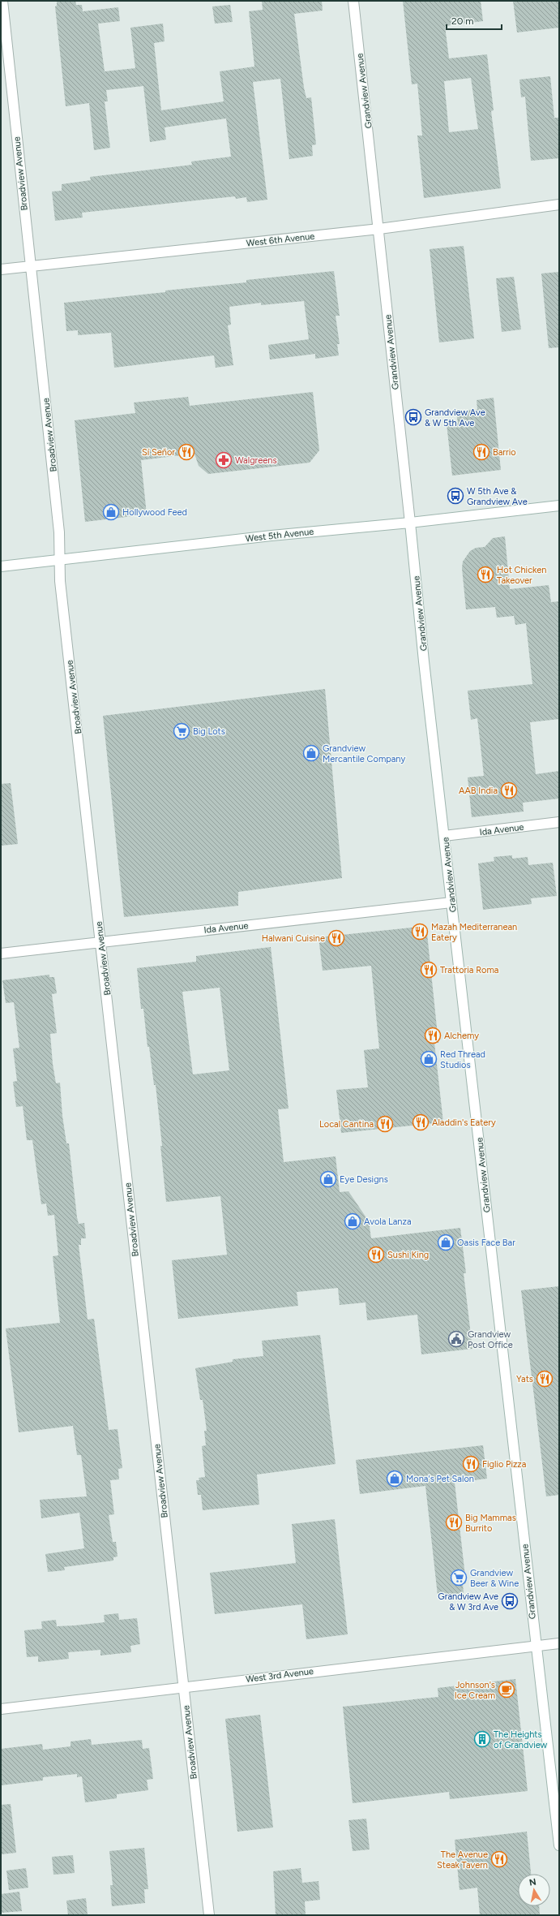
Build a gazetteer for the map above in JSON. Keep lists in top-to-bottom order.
{
  "streets": {
    "street": [
      "Grandview Avenue",
      "Broadview Avenue",
      "West 6th Avenue",
      "West 5th Avenue",
      "Ida Avenue",
      "West 3rd Avenue"
    ]
  },
  "crossings": [
    ["Grandview Avenue", "West 6th Avenue"],
    ["Grandview Avenue", "West 5th Avenue"],
    ["Grandview Avenue", "Ida Avenue"],
    ["Grandview Avenue", "West 3rd Avenue"],
    ["Broadview Avenue", "West 6th Avenue"],
    ["Broadview Avenue", "West 5th Avenue"],
    ["Broadview Avenue", "Ida Avenue"],
    ["Broadview Avenue", "West 3rd Avenue"]
  ],
  "places": {
    "bus stop": ["Grandview Ave & W 5th Ave", "W 5th Ave & Grandview Ave", "Grandview Ave & W 3rd Ave"],
    "restaurant": [
      "Sí Señor",
      "Barrio",
      "Hot Chicken Takeover",
      "AAB India",
      "Mazah Mediterranean Eatery",
      "Halwani Cuisine",
      "Trattoria Roma",
      "Alchemy",
      "Aladdin's Eatery",
      "Local Cantina",
      "Sushi King",
      "Yats",
      "Figlio Pizza",
      "Big Mammas Burrito",
      "The Avenue Steak Tavern"
    ],
    "pharmacy": ["Walgreens"],
    "shop": [
      "Hollywood Feed",
      "Grandview Mercantile Company",
      "Red Thread Studios",
      "Eye Designs",
      "Avola Lanza",
      "Oasis Face Bar",
      "Mona's Pet Salon"
    ],
    "supermarket": ["Big Lots", "Grandview Beer & Wine"],
    "public building": ["Grandview Post Office"],
    "cafe": ["Johnson's Ice Cream"],
    "building": ["The Heights of Grandview"]
  },
  "scale_bar": "20 m",
  "north": "top"
}
